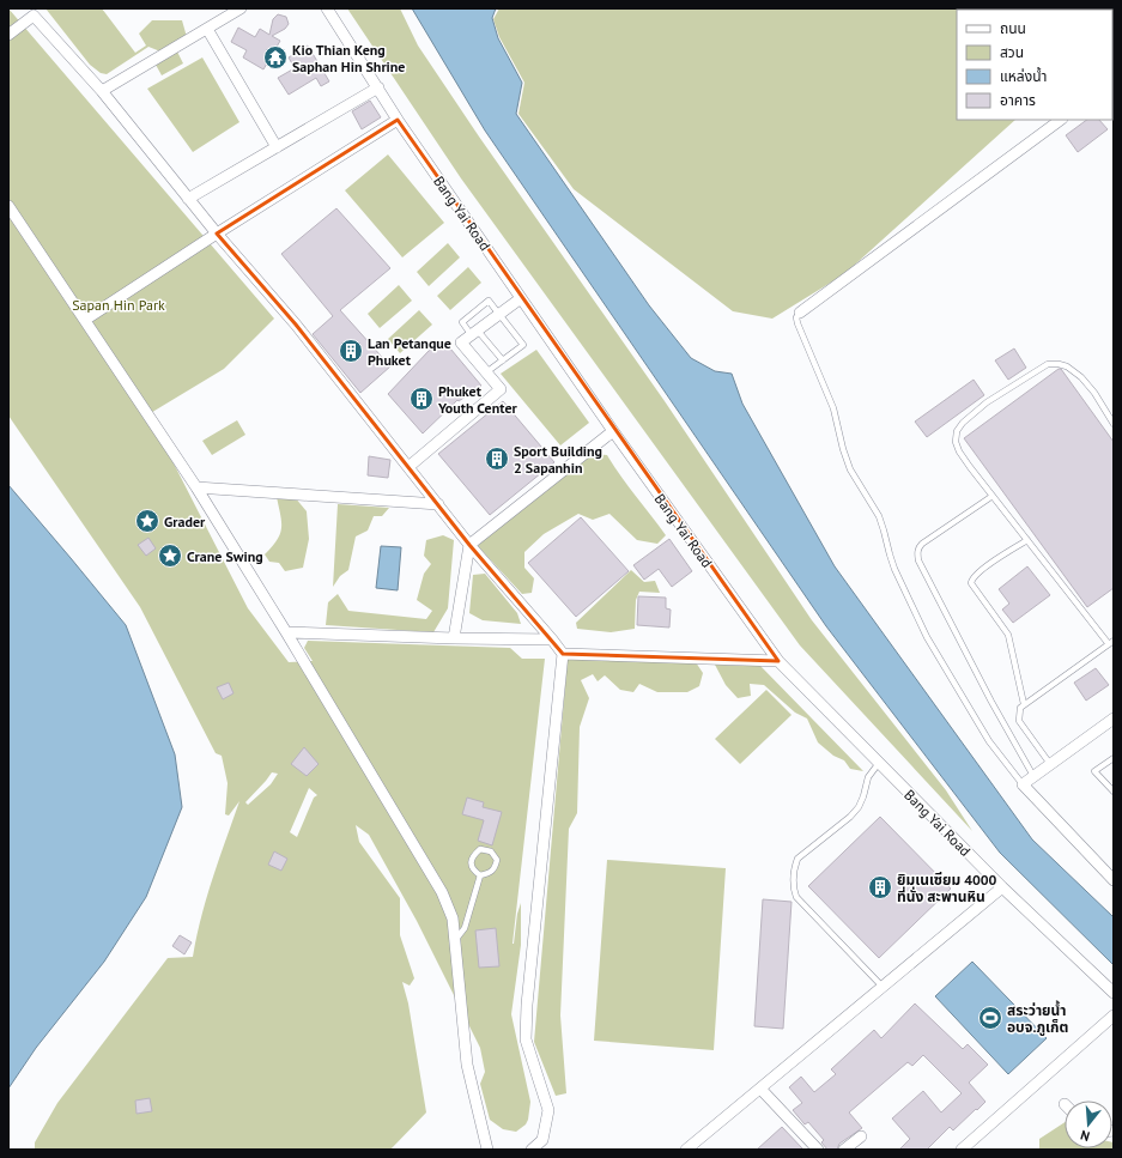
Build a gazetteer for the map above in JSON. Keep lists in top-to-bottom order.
{
  "streets": {
    "street": ["Bang Yai Road"]
  },
  "parks": ["Sapan Hin Park"],
  "places": {
    "temple": ["Kio Thian Keng Saphan Hin Shrine"],
    "building": [
      "Lan Petanque Phuket",
      "Phuket Youth Center",
      "Sport Building 2 Sapanhin",
      "ยิมเนเซียม 4000 ที่นั่ง สะพานหิน"
    ],
    "place": ["Grader", "Crane Swing"],
    "sports": ["สระว่ายน้ำ อบจ.ภูเก็ต"]
  },
  "legend": [
    "ถนน",
    "สวน",
    "แหล่งน้ำ",
    "อาคาร"
  ],
  "north": "bottom"
}
